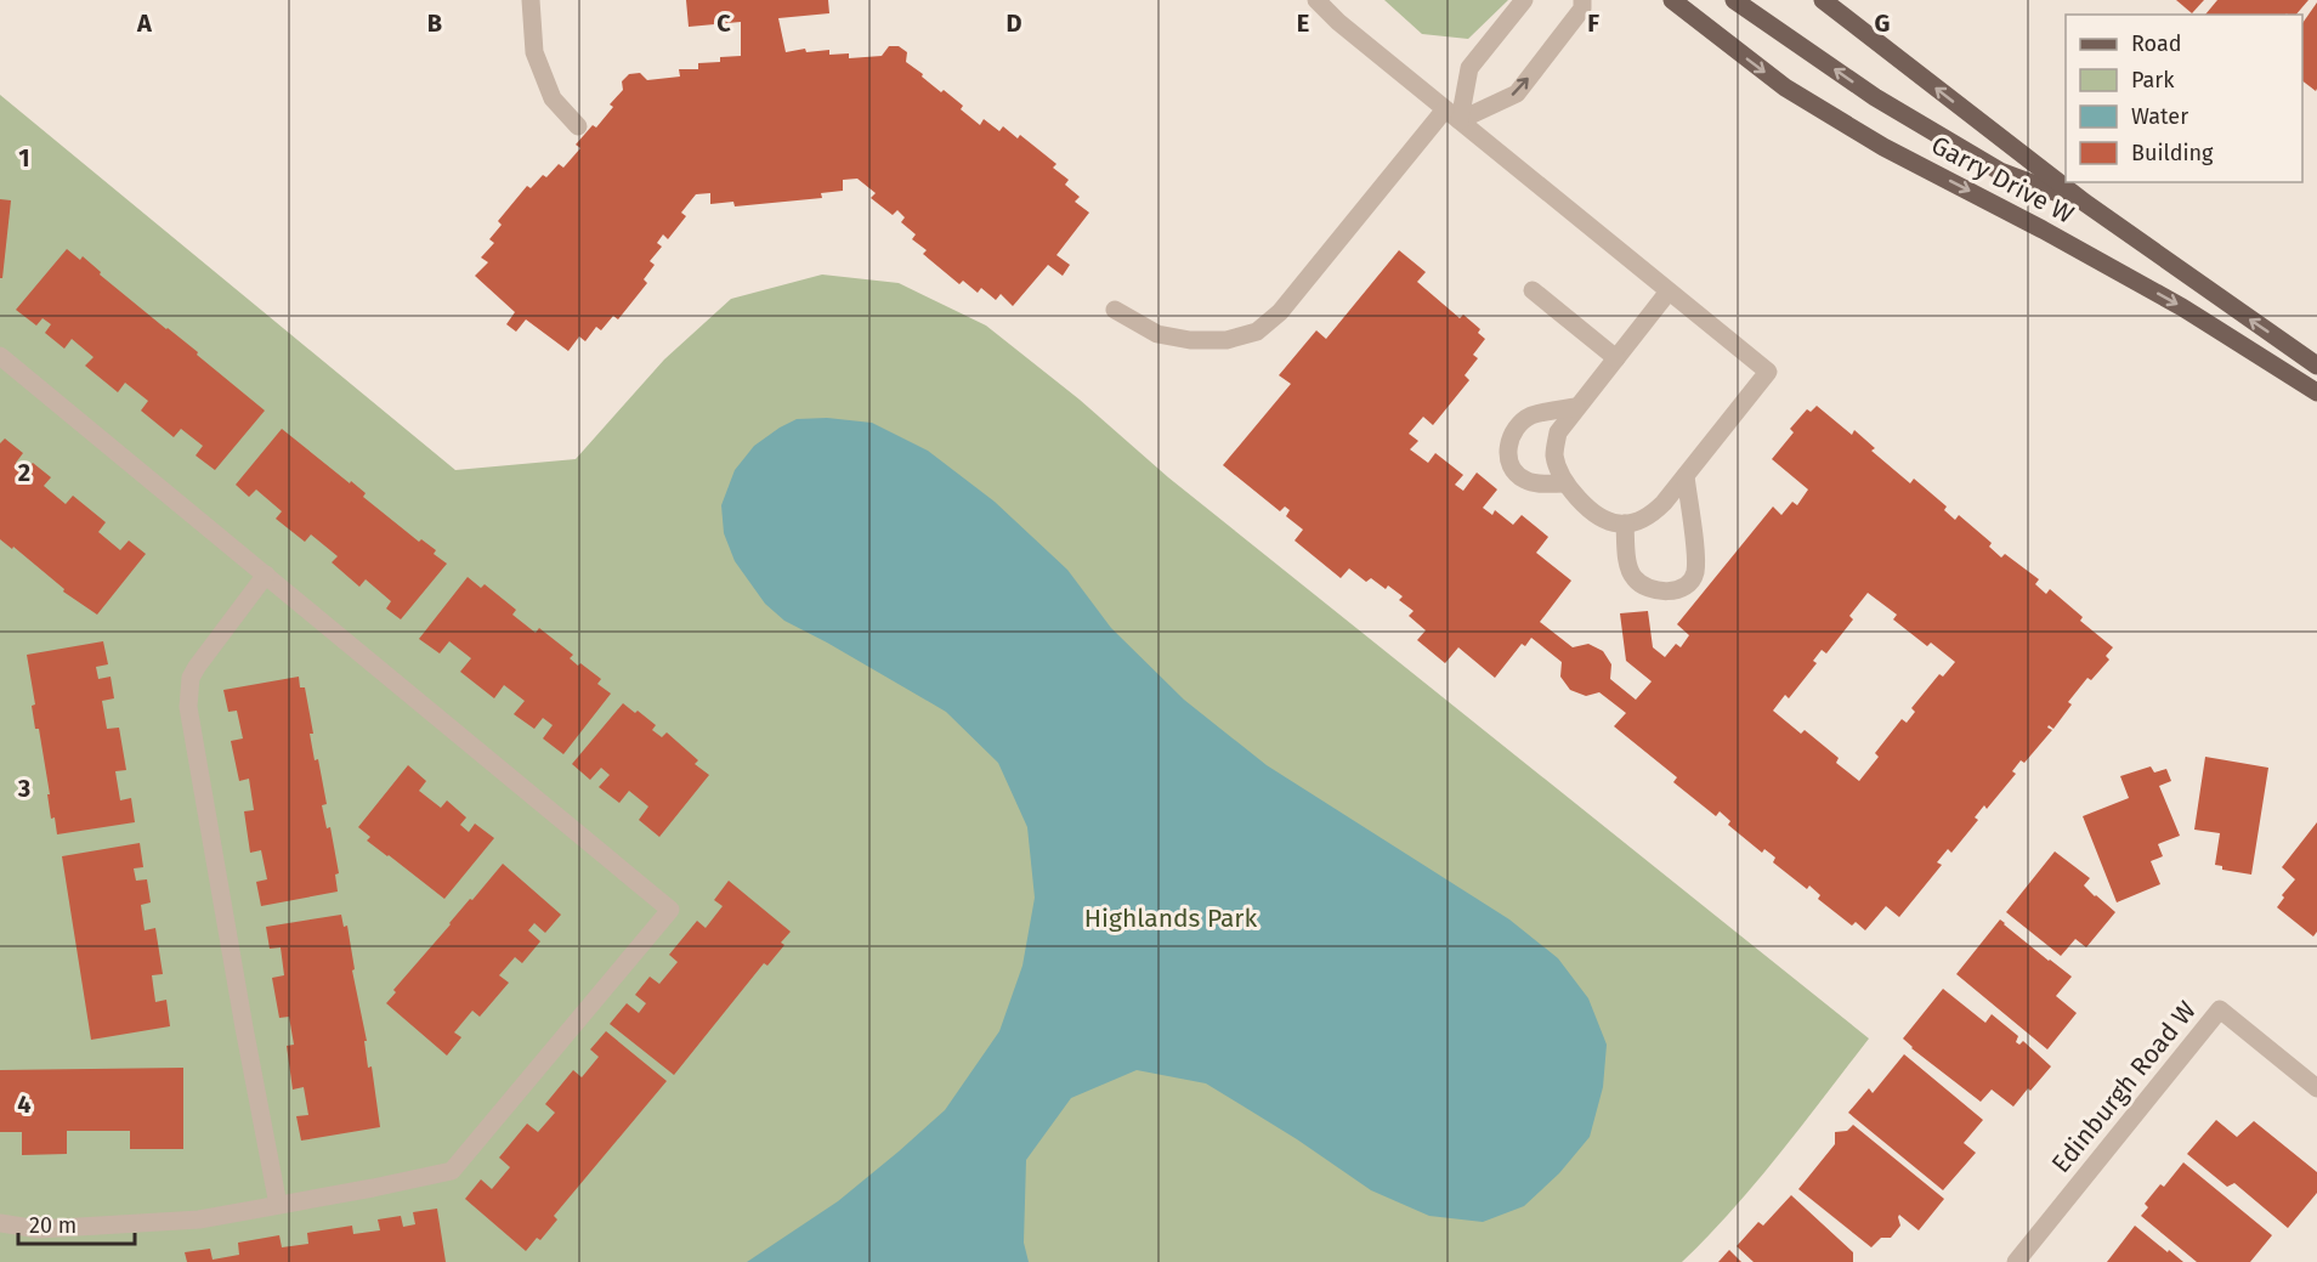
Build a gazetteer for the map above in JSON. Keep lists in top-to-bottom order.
{
  "streets": {
    "main road": ["Garry Drive W"],
    "street": ["Edinburgh Road W"]
  },
  "parks": ["Highlands Park"],
  "legend": [
    "Road",
    "Park",
    "Water",
    "Building"
  ],
  "scale_bar": "20 m",
  "grid": {
    "columns": [
      "A",
      "B",
      "C",
      "D",
      "E",
      "F",
      "G"
    ],
    "rows": [
      "1",
      "2",
      "3",
      "4"
    ]
  }
}
